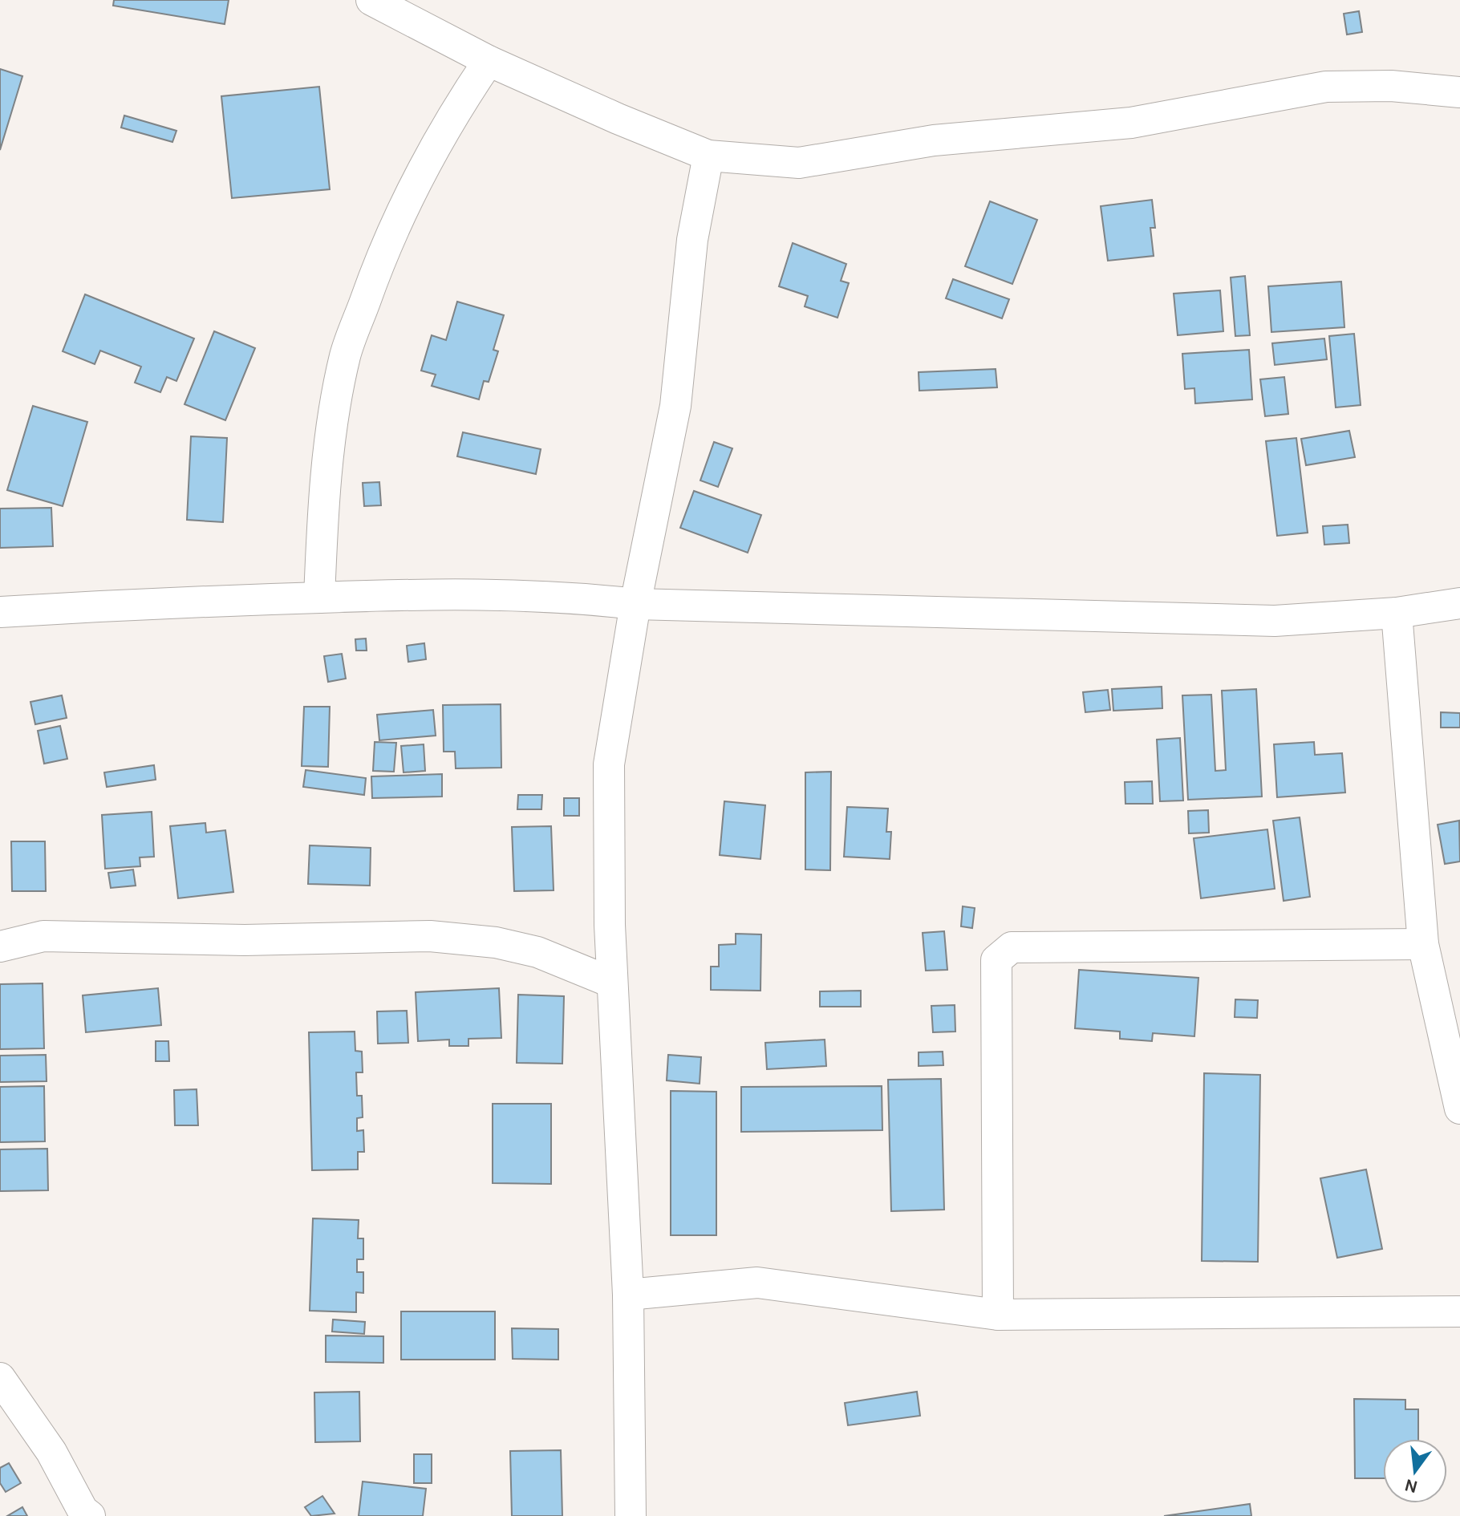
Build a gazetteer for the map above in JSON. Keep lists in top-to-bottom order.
{
  "north": "bottom"
}
